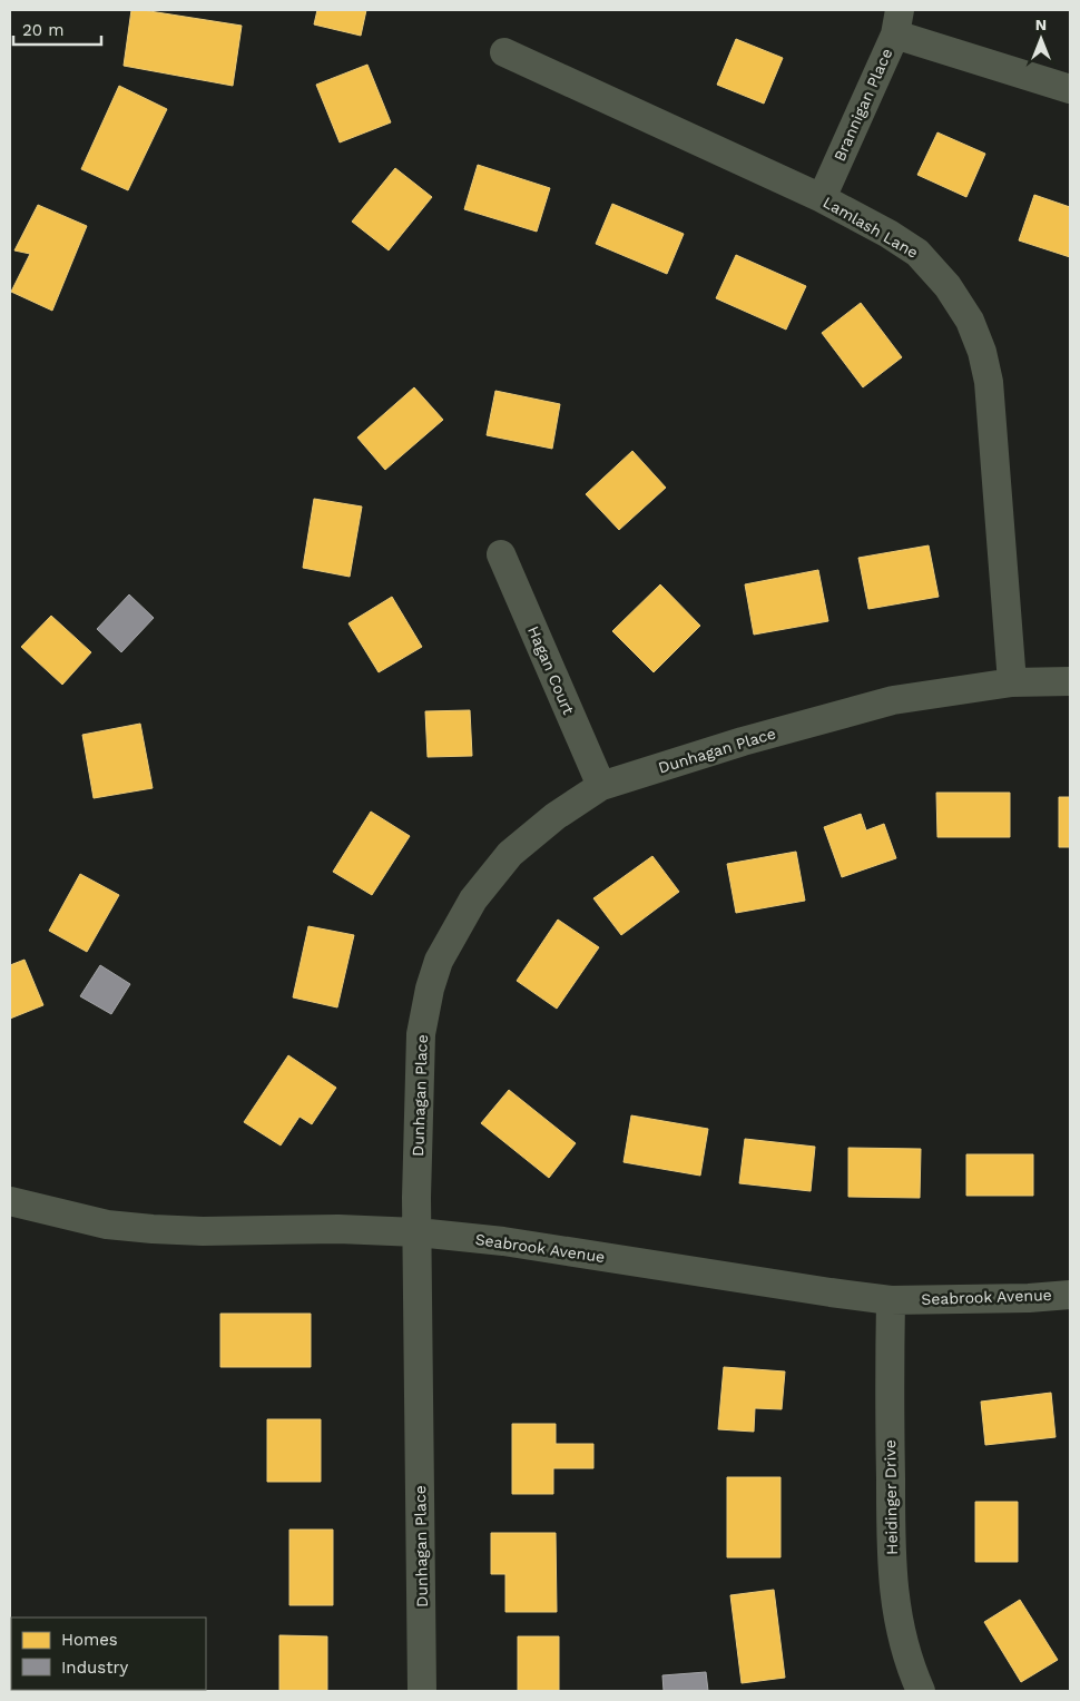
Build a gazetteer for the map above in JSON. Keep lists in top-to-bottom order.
{
  "streets": {
    "street": [
      "Brannigan Place",
      "Lamlash Lane",
      "Hagan Court",
      "Dunhagan Place",
      "Seabrook Avenue",
      "Heidinger Drive"
    ]
  },
  "crossings": [
    ["Brannigan Place", "Lamlash Lane"],
    ["Lamlash Lane", "Dunhagan Place"],
    ["Hagan Court", "Dunhagan Place"],
    ["Dunhagan Place", "Seabrook Avenue"],
    ["Seabrook Avenue", "Heidinger Drive"]
  ],
  "legend": ["Homes", "Industry"],
  "scale_bar": "20 m",
  "north": "top"
}
